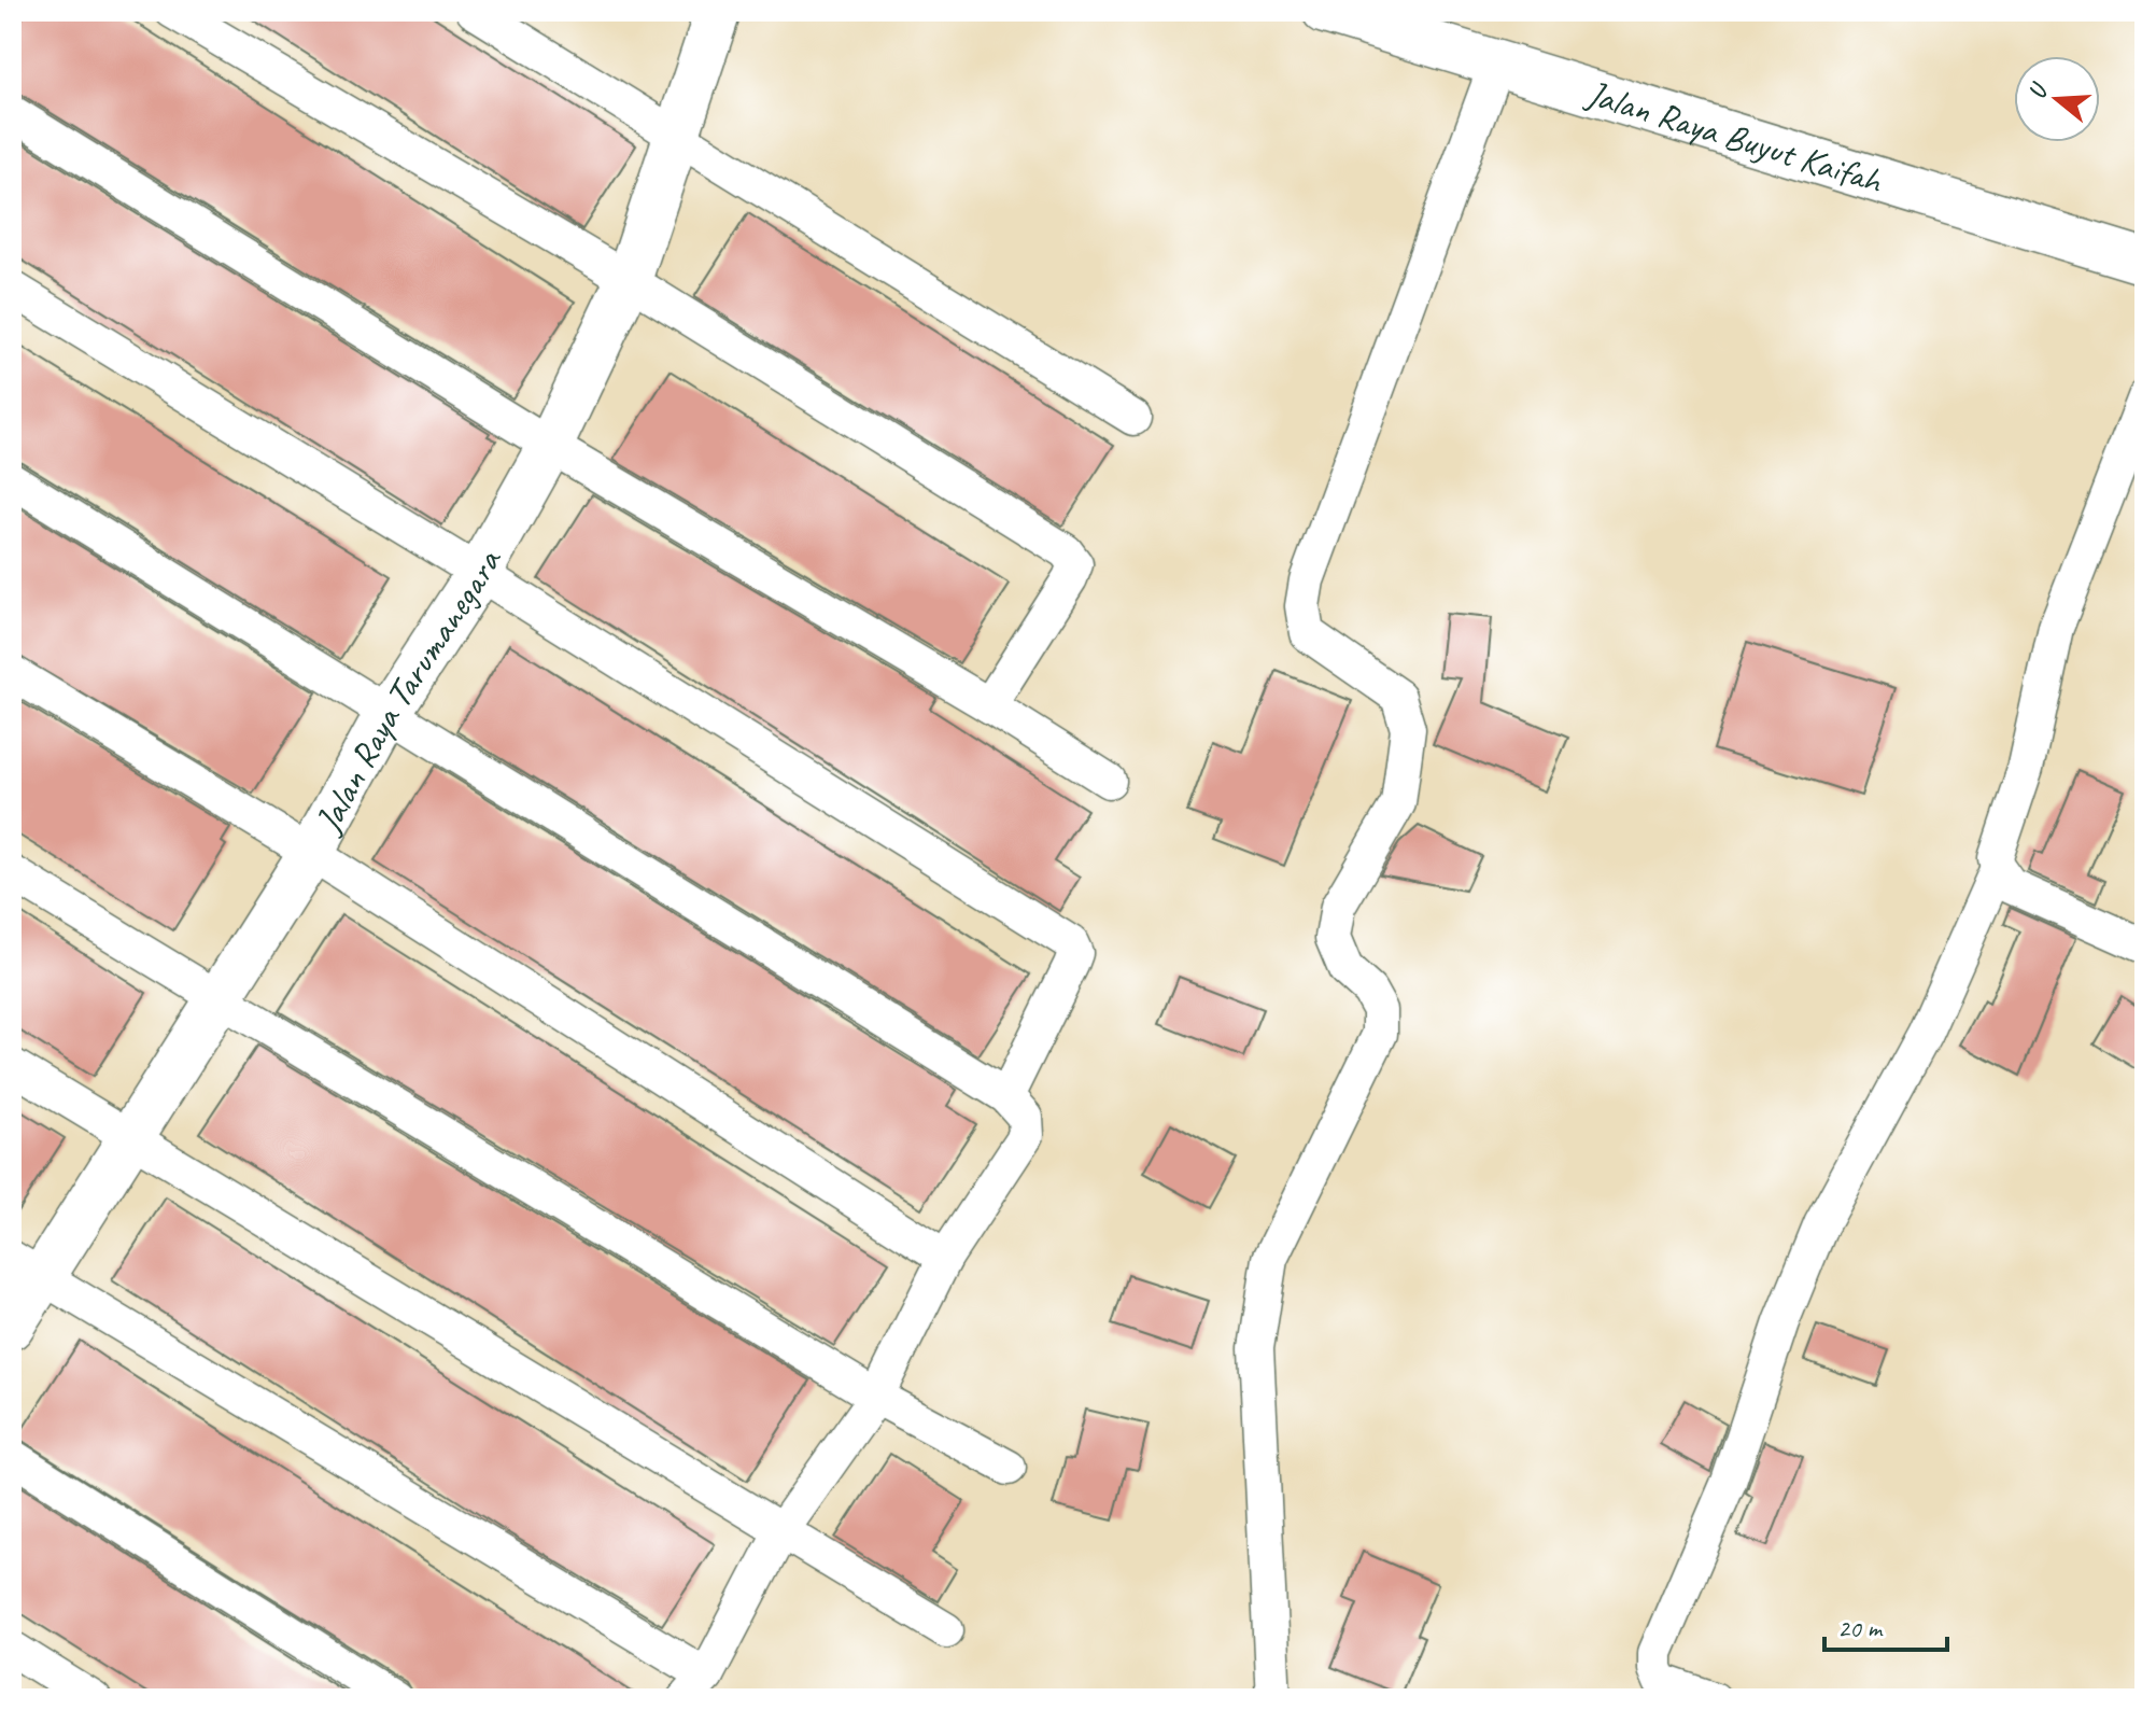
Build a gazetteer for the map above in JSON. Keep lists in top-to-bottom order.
{
  "streets": {
    "street": ["Jalan Raya Buyut Kaifah", "Jalan Raya Tarumanegara"]
  },
  "scale_bar": "20 m",
  "north": "left"
}
